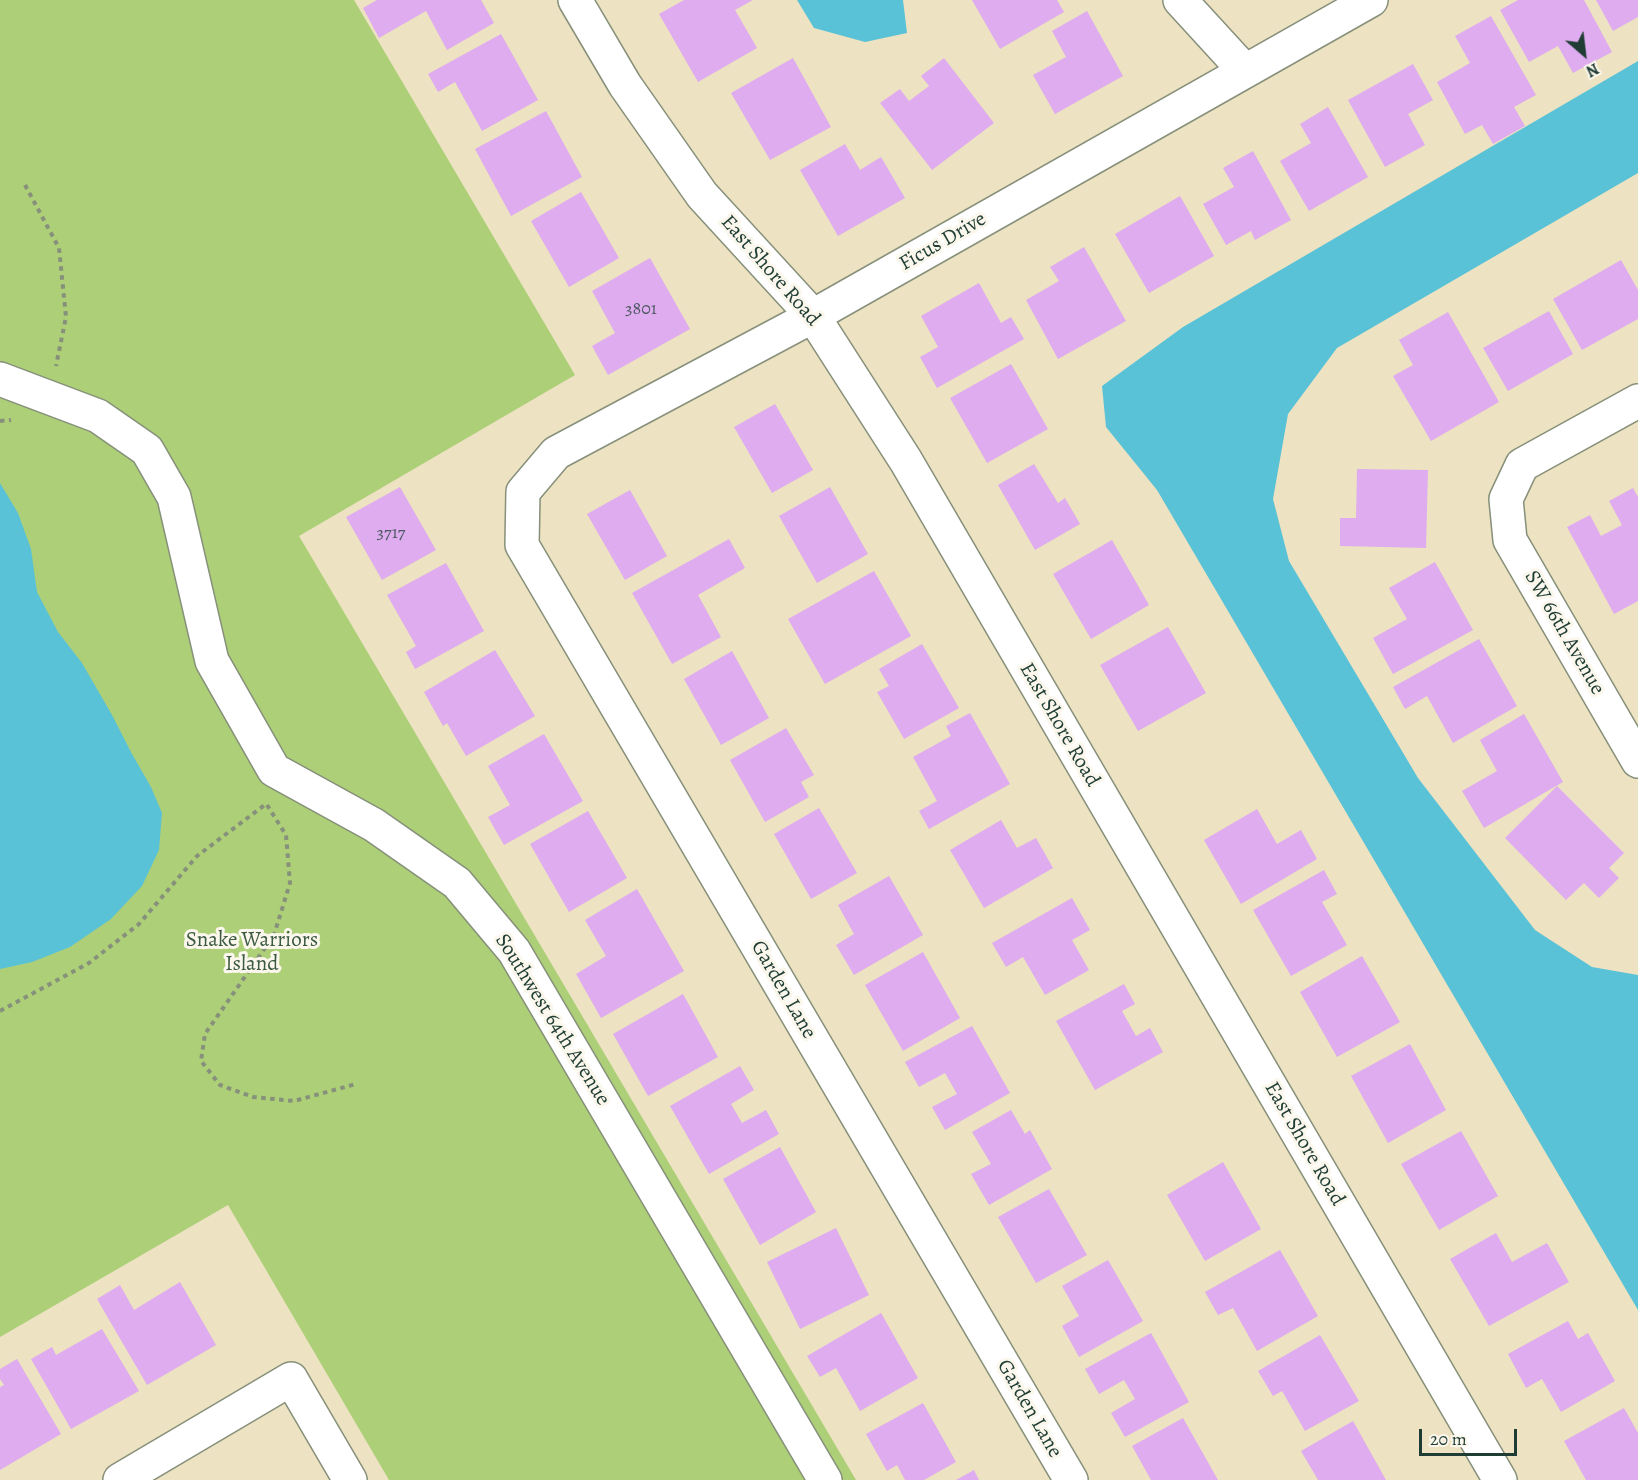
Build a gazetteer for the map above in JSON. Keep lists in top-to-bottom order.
{
  "streets": {
    "street": [
      "Ficus Drive",
      "East Shore Road",
      "SW 66th Avenue",
      "Garden Lane",
      "Southwest 64th Avenue"
    ]
  },
  "crossings": [
    ["Ficus Drive", "East Shore Road"],
    ["Ficus Drive", "Garden Lane"]
  ],
  "parks": ["Snake Warriors Island"],
  "house_numbers": ["3801", "3717"],
  "scale_bar": "20 m",
  "north": "bottom right"
}
